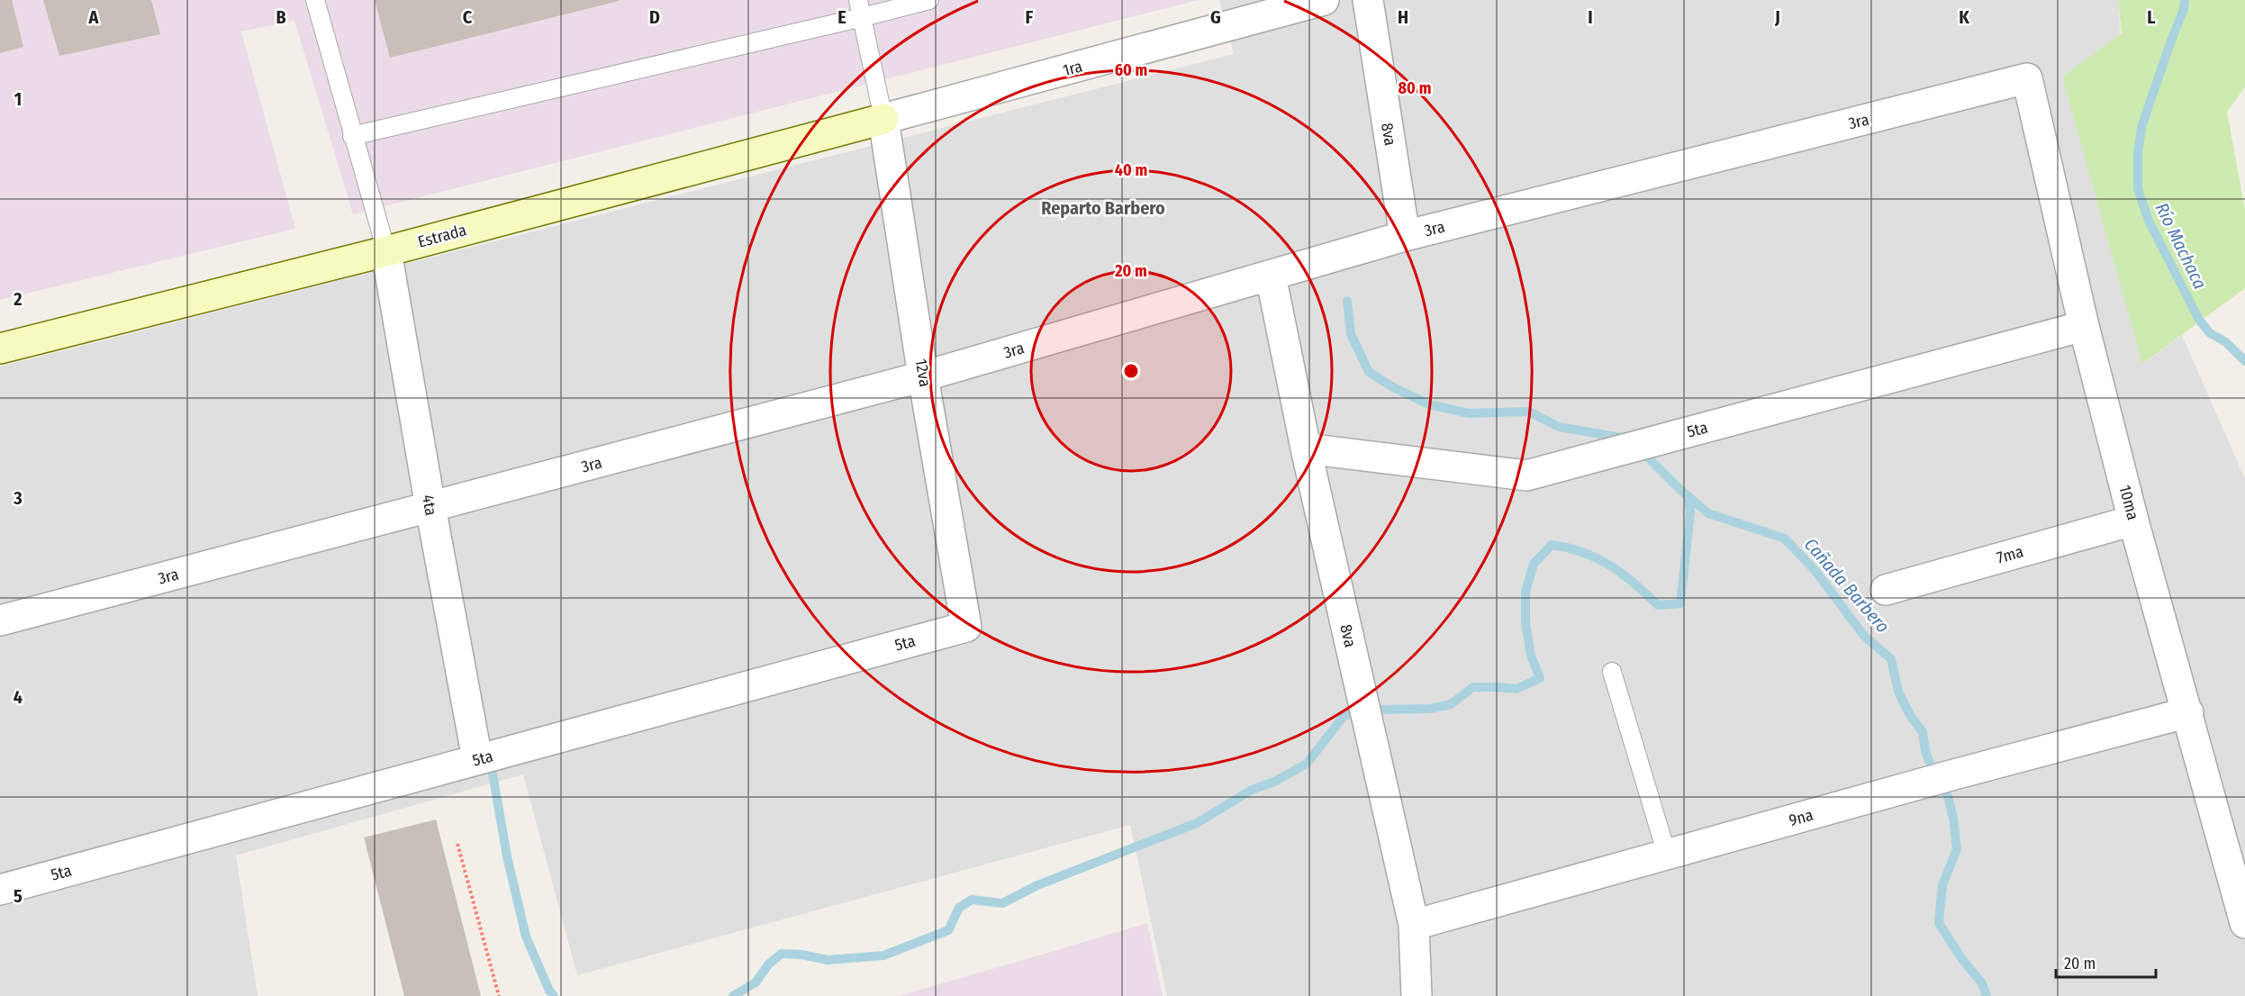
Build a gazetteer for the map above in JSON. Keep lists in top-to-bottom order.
{
  "streets": {
    "street": [
      "1ra",
      "3ra",
      "8va",
      "Estrada",
      "12va",
      "5ta",
      "10ma",
      "4ta",
      "7ma",
      "9na"
    ]
  },
  "crossings": [
    ["1ra", "Estrada"],
    ["1ra", "12va"],
    ["3ra", "8va"],
    ["3ra", "12va"],
    ["3ra", "10ma"],
    ["3ra", "4ta"],
    ["8va", "5ta"],
    ["8va", "9na"],
    ["Estrada", "12va"],
    ["Estrada", "4ta"],
    ["12va", "5ta"],
    ["5ta", "10ma"],
    ["5ta", "4ta"],
    ["10ma", "7ma"],
    ["10ma", "9na"]
  ],
  "districts": ["Reparto Barbero"],
  "water": ["Río Machaca", "Cañada Barbero"],
  "scale_bar": "20 m",
  "grid": {
    "columns": [
      "A",
      "B",
      "C",
      "D",
      "E",
      "F",
      "G",
      "H",
      "I",
      "J",
      "K",
      "L"
    ],
    "rows": [
      "1",
      "2",
      "3",
      "4",
      "5"
    ]
  },
  "rings": [
    "60 m",
    "80 m",
    "40 m",
    "20 m"
  ]
}
